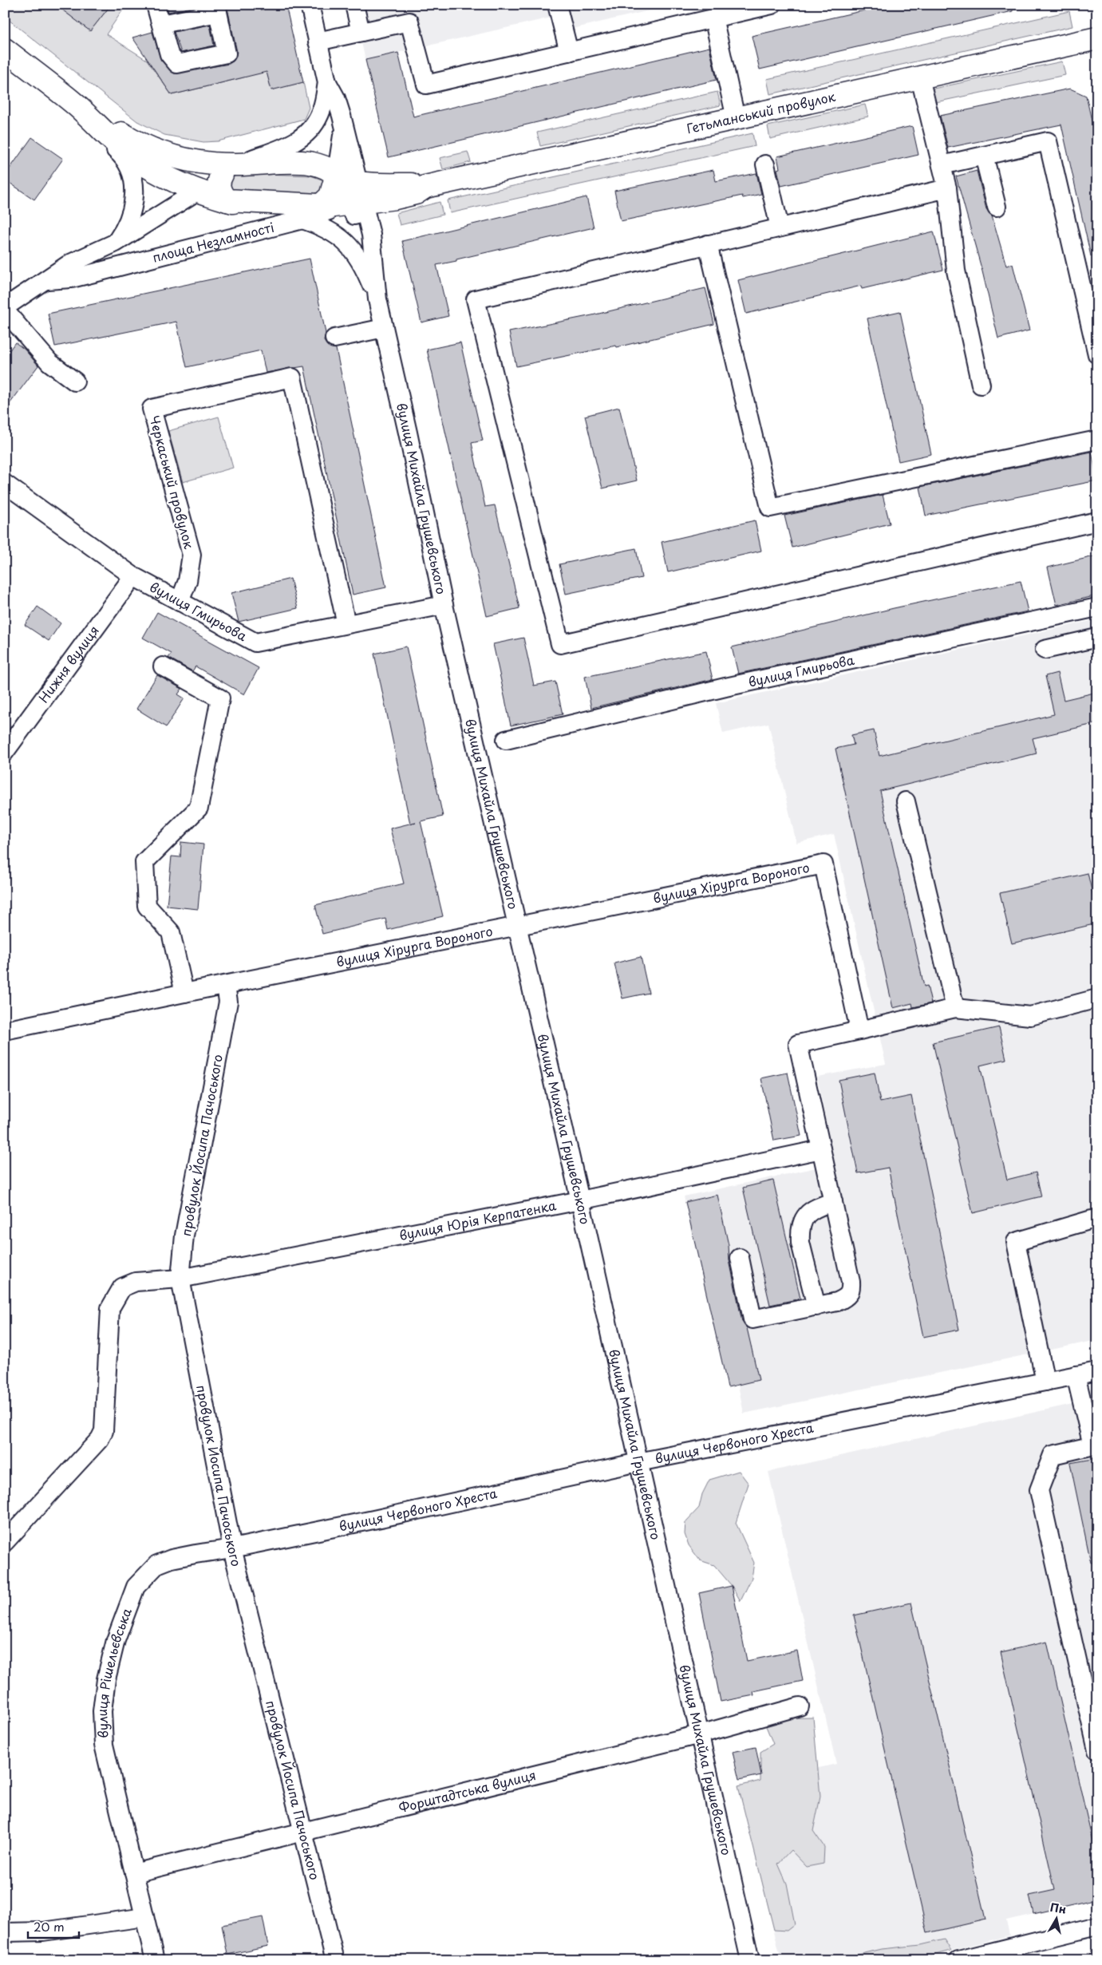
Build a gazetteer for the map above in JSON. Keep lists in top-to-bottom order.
{
  "streets": {
    "main road": ["Гетьманський провулок", "площа Незламності"],
    "street": [
      "Черкаський провулок",
      "вулиця Михайла Грушевського",
      "вулиця Гмирьова",
      "Нижня вулиця",
      "вулиця Хірурга Вороного",
      "провулок Йосипа Пачоського",
      "вулиця Юрія Керпатенка",
      "вулиця Червоного Хреста",
      "вулиця Рішельєвська",
      "Форштадтська вулиця"
    ]
  },
  "crossings": [
    ["Гетьманський провулок", "площа Незламності"],
    ["площа Незламності", "вулиця Михайла Грушевського"],
    ["Черкаський провулок", "вулиця Гмирьова"],
    ["вулиця Михайла Грушевського", "вулиця Гмирьова"],
    ["вулиця Михайла Грушевського", "вулиця Хірурга Вороного"],
    ["вулиця Михайла Грушевського", "вулиця Юрія Керпатенка"],
    ["вулиця Михайла Грушевського", "вулиця Червоного Хреста"],
    ["вулиця Михайла Грушевського", "Форштадтська вулиця"],
    ["вулиця Гмирьова", "Нижня вулиця"],
    ["вулиця Хірурга Вороного", "провулок Йосипа Пачоського"],
    ["провулок Йосипа Пачоського", "вулиця Юрія Керпатенка"],
    ["провулок Йосипа Пачоського", "вулиця Червоного Хреста"],
    ["провулок Йосипа Пачоського", "вулиця Рішельєвська"],
    ["провулок Йосипа Пачоського", "Форштадтська вулиця"],
    ["вулиця Червоного Хреста", "вулиця Рішельєвська"],
    ["вулиця Рішельєвська", "Форштадтська вулиця"]
  ],
  "scale_bar": "20 m",
  "north": "top"
}
